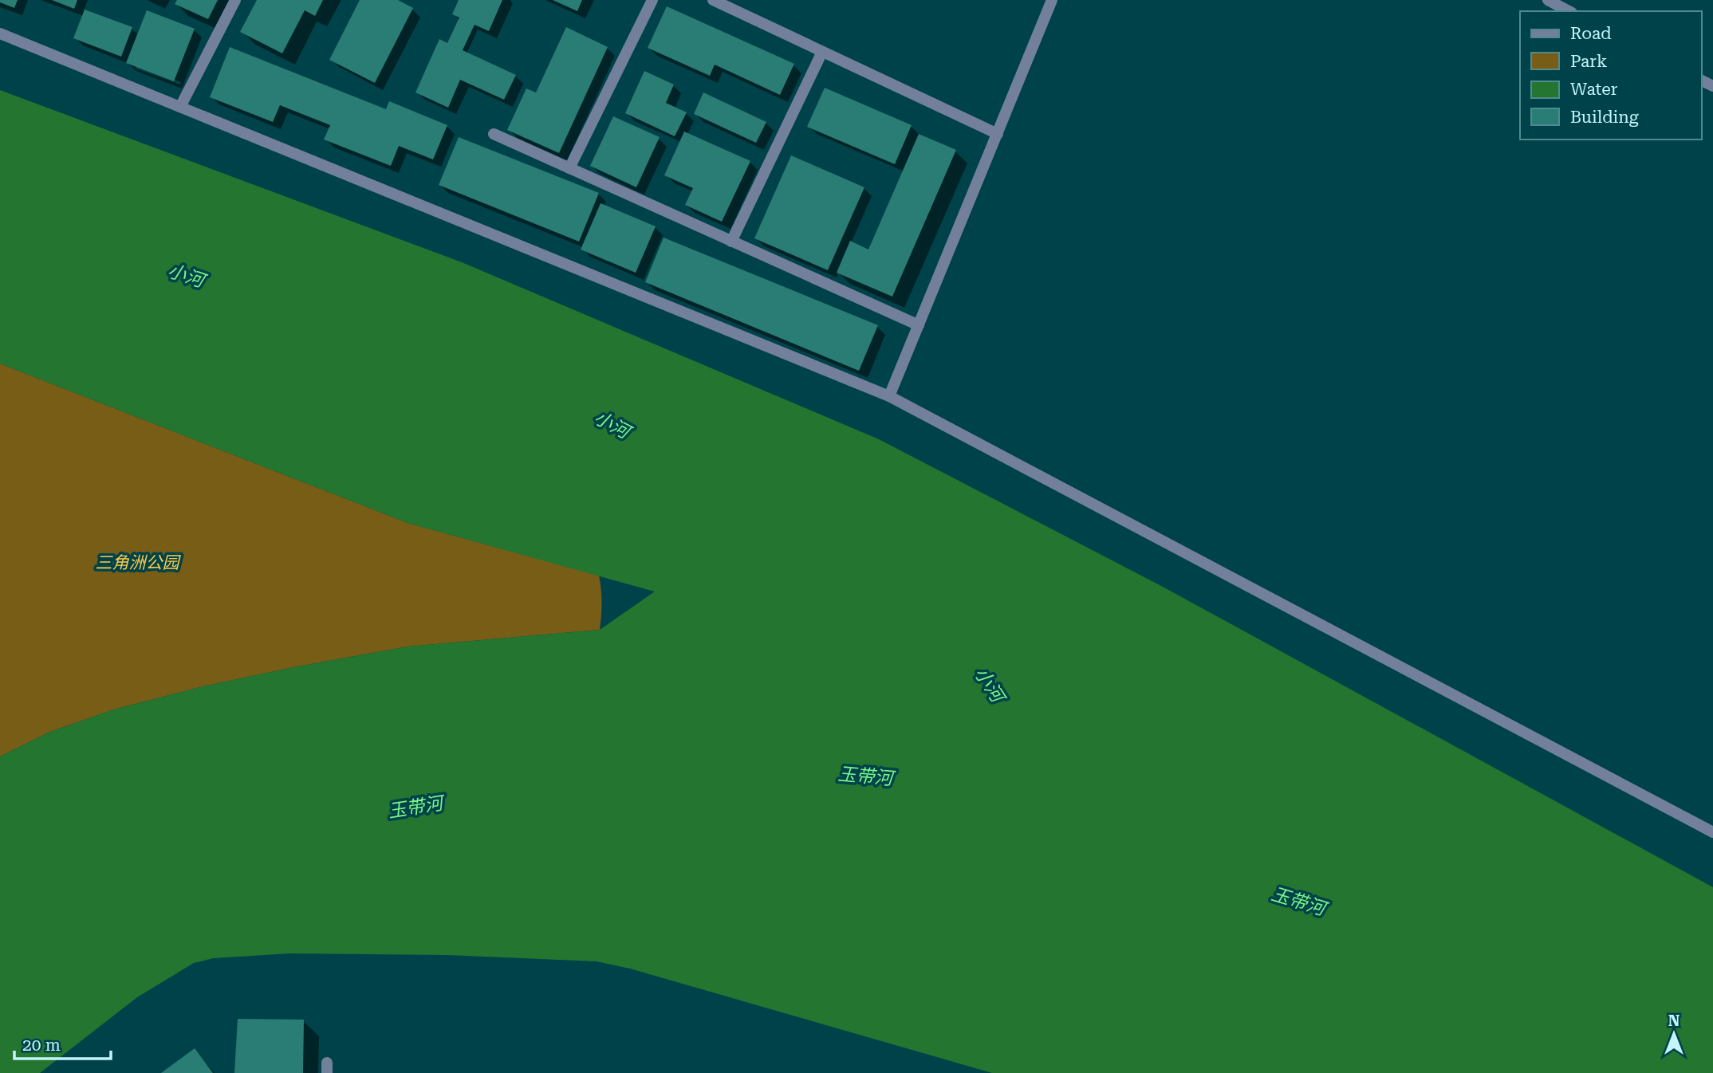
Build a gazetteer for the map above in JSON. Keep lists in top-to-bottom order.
{
  "water": ["小河", "玉带河"],
  "parks": ["三角洲公园"],
  "legend": [
    "Road",
    "Park",
    "Water",
    "Building"
  ],
  "scale_bar": "20 m",
  "north": "top"
}
